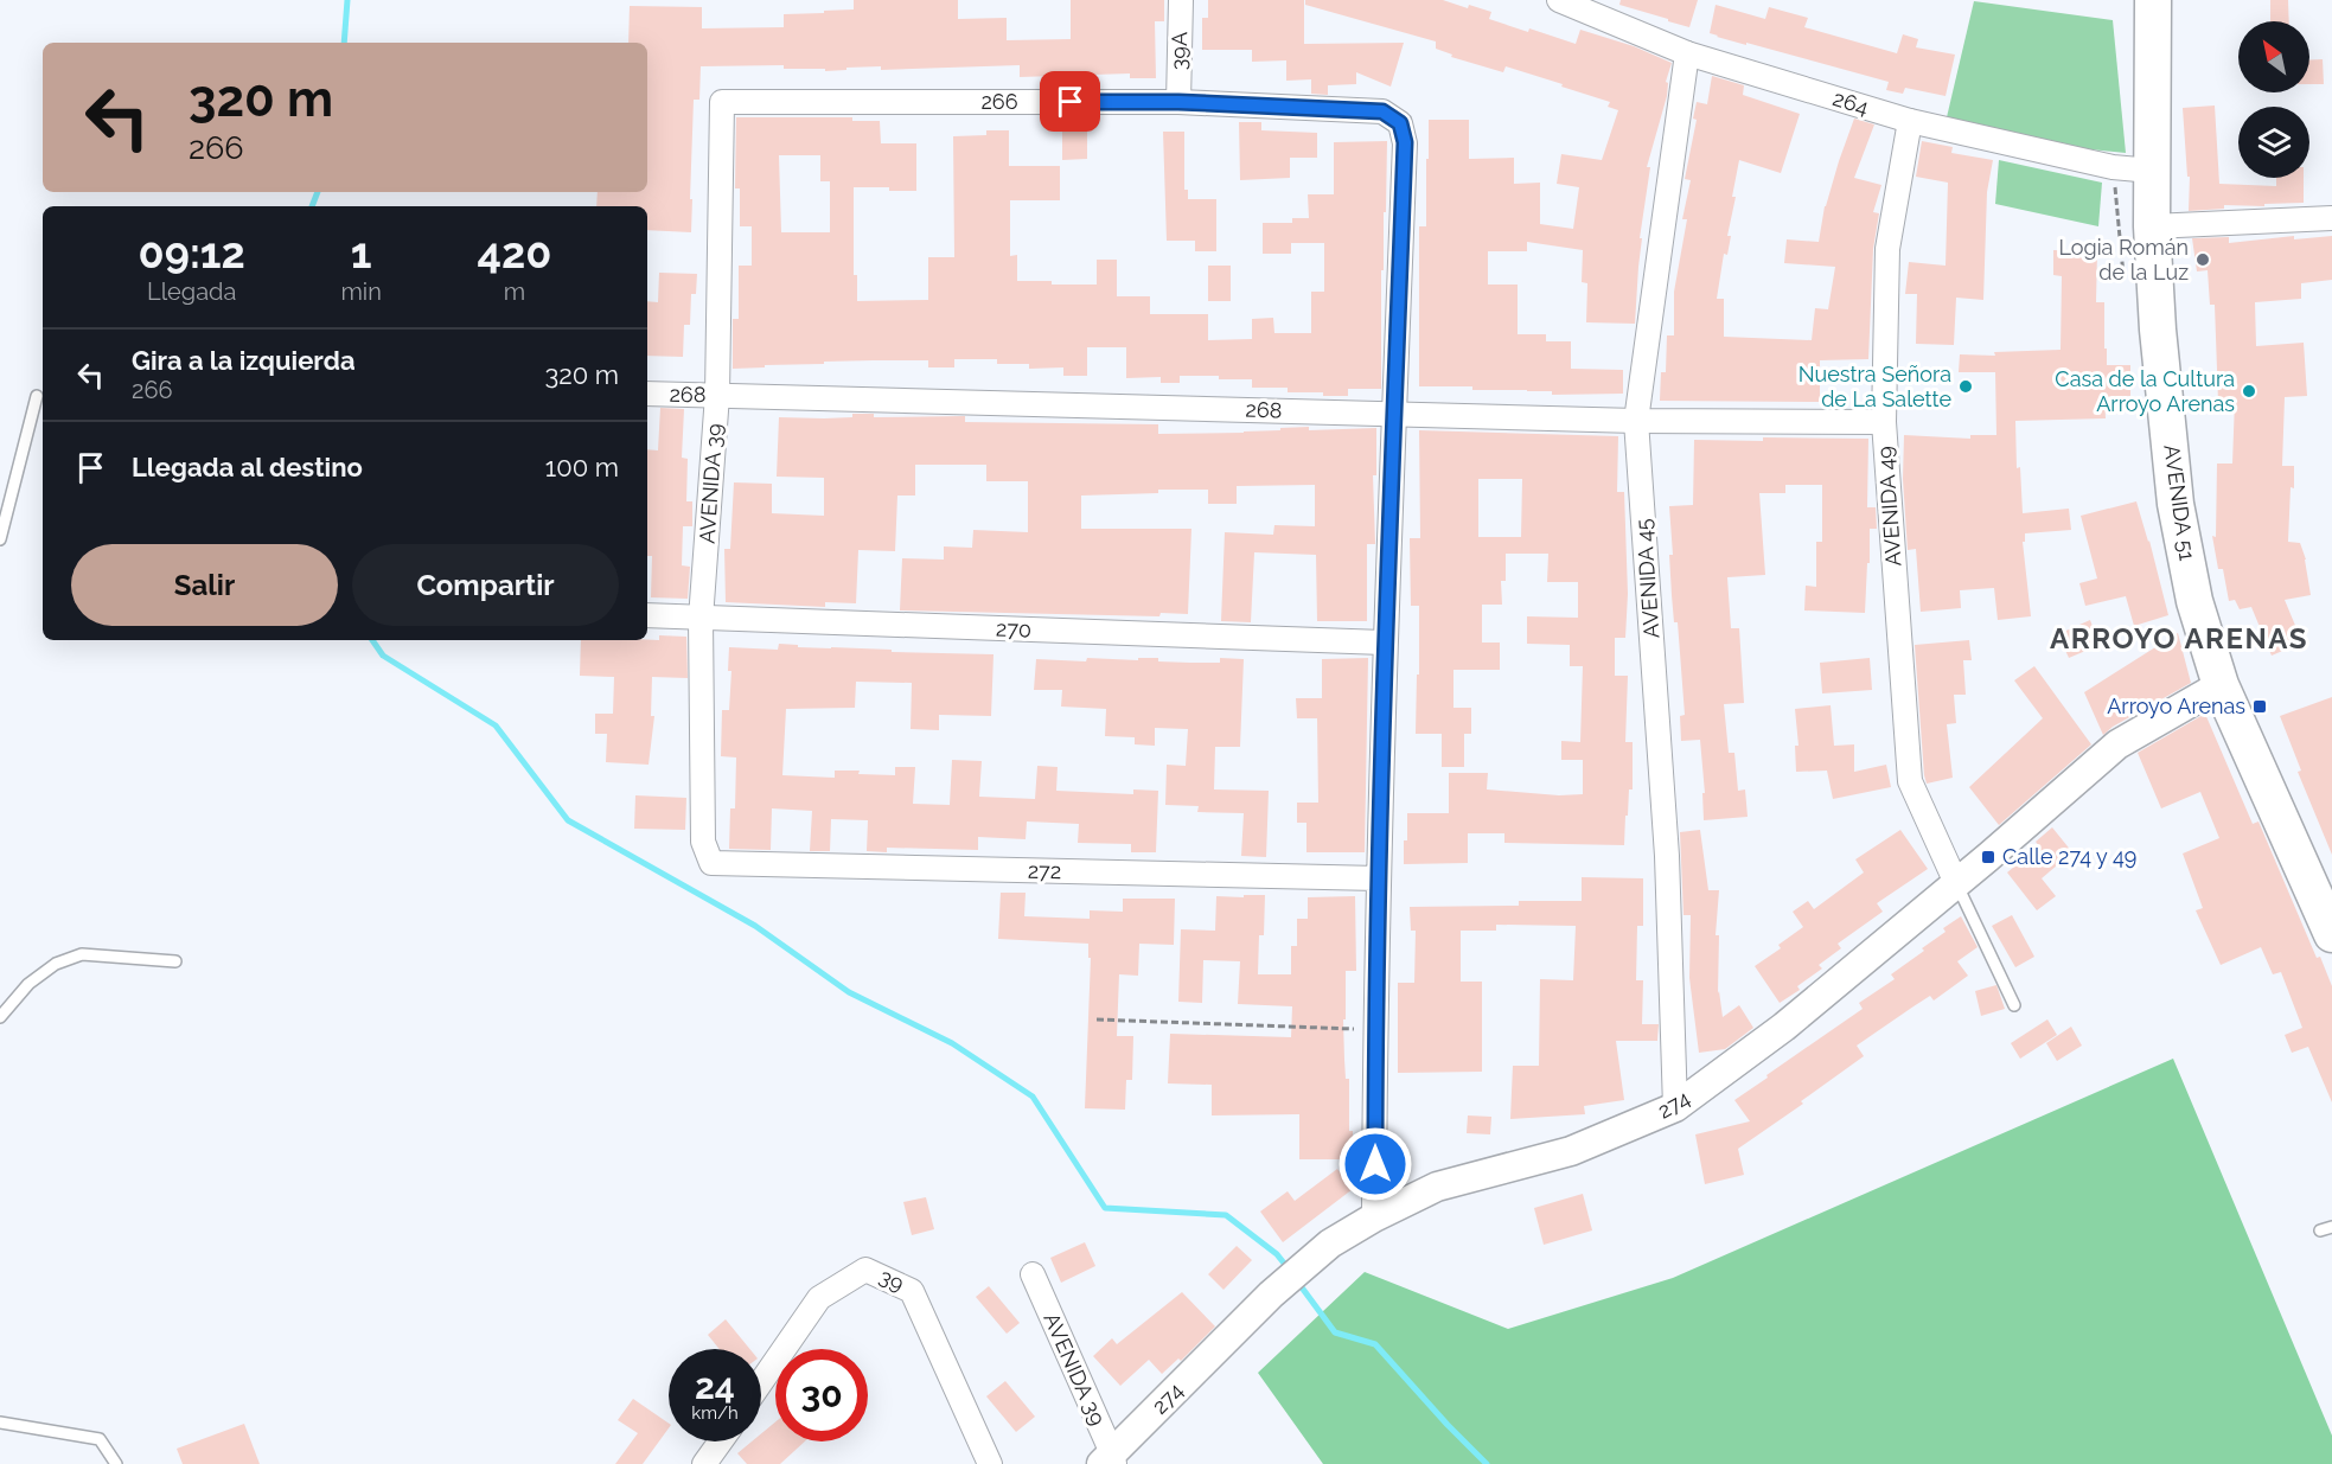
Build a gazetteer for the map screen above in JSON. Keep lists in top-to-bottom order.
{
  "streets": {
    "main road": ["AVENIDA 51"],
    "street": [
      "39A",
      "266",
      "264",
      "268",
      "AVENIDA 39",
      "AVENIDA 49",
      "AVENIDA 45",
      "270",
      "272",
      "274",
      "39"
    ]
  },
  "crossings": [
    ["39A", "266"],
    ["266", "268"],
    ["266", "AVENIDA 39"],
    ["264", "AVENIDA 51"],
    ["264", "AVENIDA 49"],
    ["264", "AVENIDA 45"],
    ["268", "AVENIDA 39"],
    ["268", "AVENIDA 49"],
    ["268", "AVENIDA 45"],
    ["AVENIDA 39", "270"],
    ["AVENIDA 39", "272"],
    ["AVENIDA 39", "274"],
    ["AVENIDA 51", "274"],
    ["AVENIDA 49", "274"],
    ["AVENIDA 45", "274"]
  ],
  "districts": ["ARROYO ARENAS"],
  "places": {
    "other": ["Logia Román de la Luz", "Nuestra Señora de La Salette", "Casa de la Cultura Arroyo Arenas"],
    "transit": ["Arroyo Arenas", "Calle 274 y 49"]
  },
  "north": "top left",
  "page": {
    "turn": ["320 m", "266"],
    "eta": [
      "09:12",
      "Llegada",
      "1",
      "min",
      "420",
      "m"
    ],
    "list": [
      {
        "name": "Gira a la izquierda",
        "note": "266",
        "value": "320 m"
      },
      {
        "name": "Llegada al destino",
        "value": "100 m"
      }
    ],
    "buttons": ["Salir", "Compartir"],
    "speed": "24 km/h",
    "limit": "30"
  }
}
